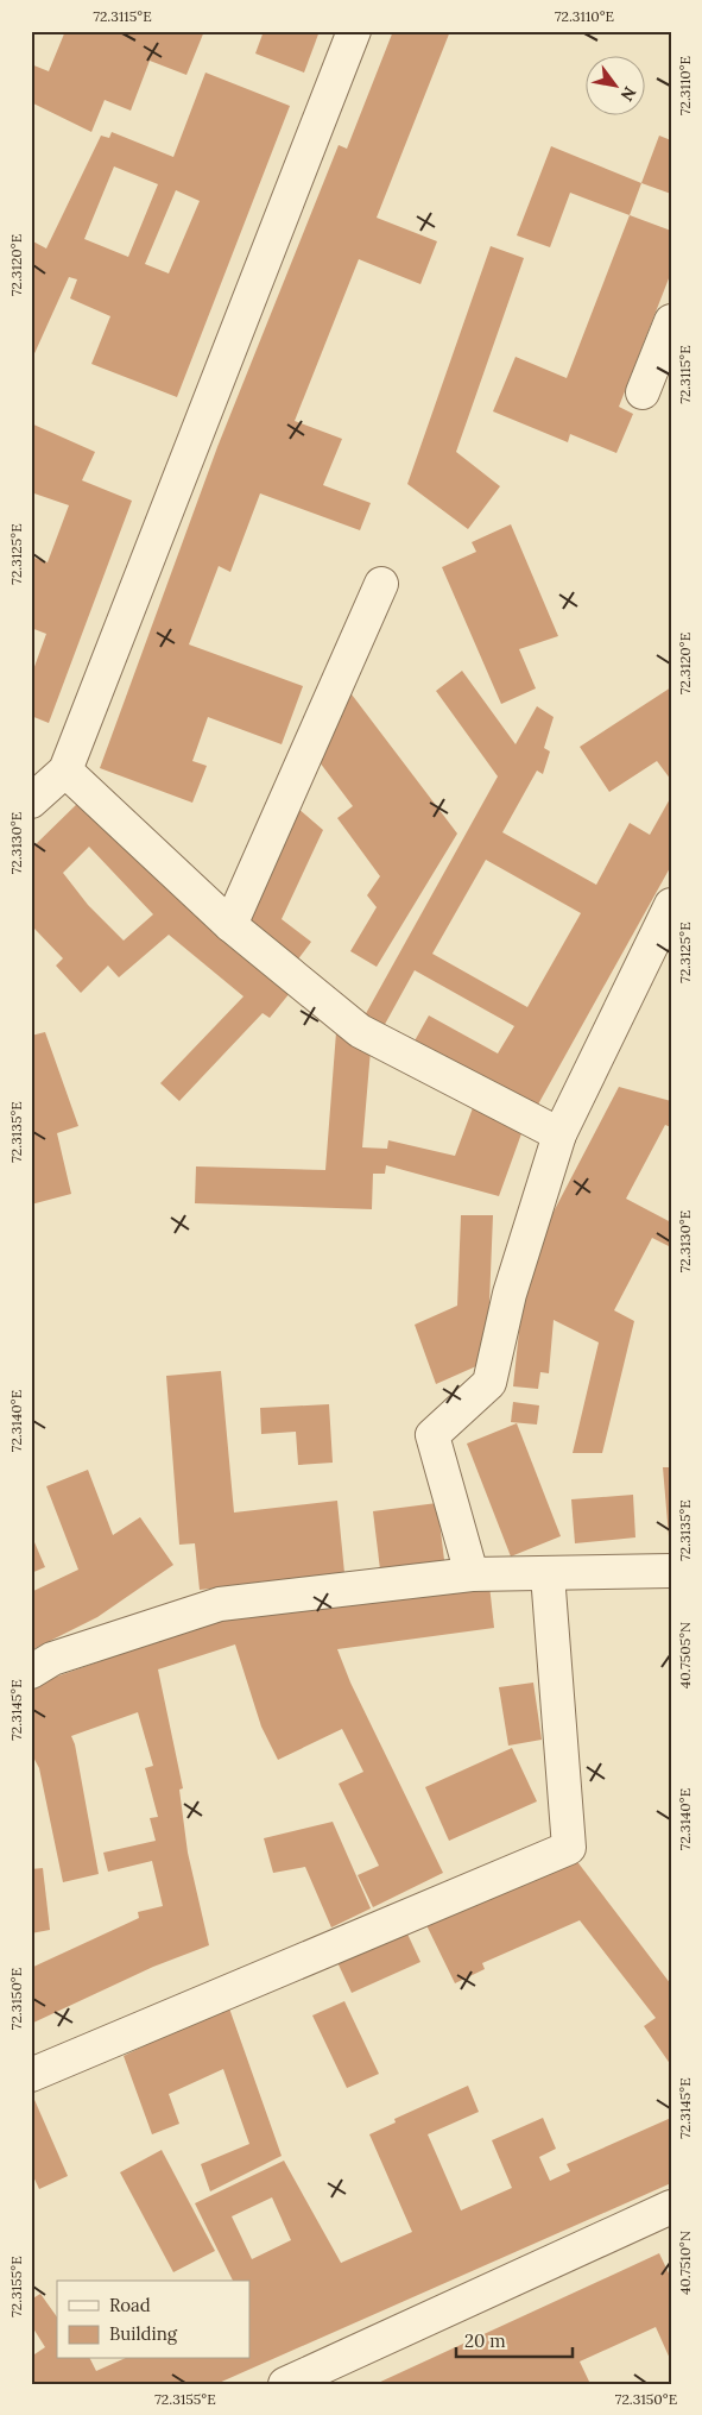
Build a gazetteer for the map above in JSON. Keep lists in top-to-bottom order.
{
  "legend": ["Road", "Building"],
  "scale_bar": "20 m",
  "north": "bottom right",
  "coordinates": [
    "72.3115°E",
    "72.3110°E",
    "72.3120°E",
    "72.3125°E",
    "72.3130°E",
    "72.3135°E",
    "72.3140°E",
    "40.7505°N",
    "72.3145°E",
    "72.3150°E",
    "40.7510°N",
    "72.3155°E"
  ]
}
